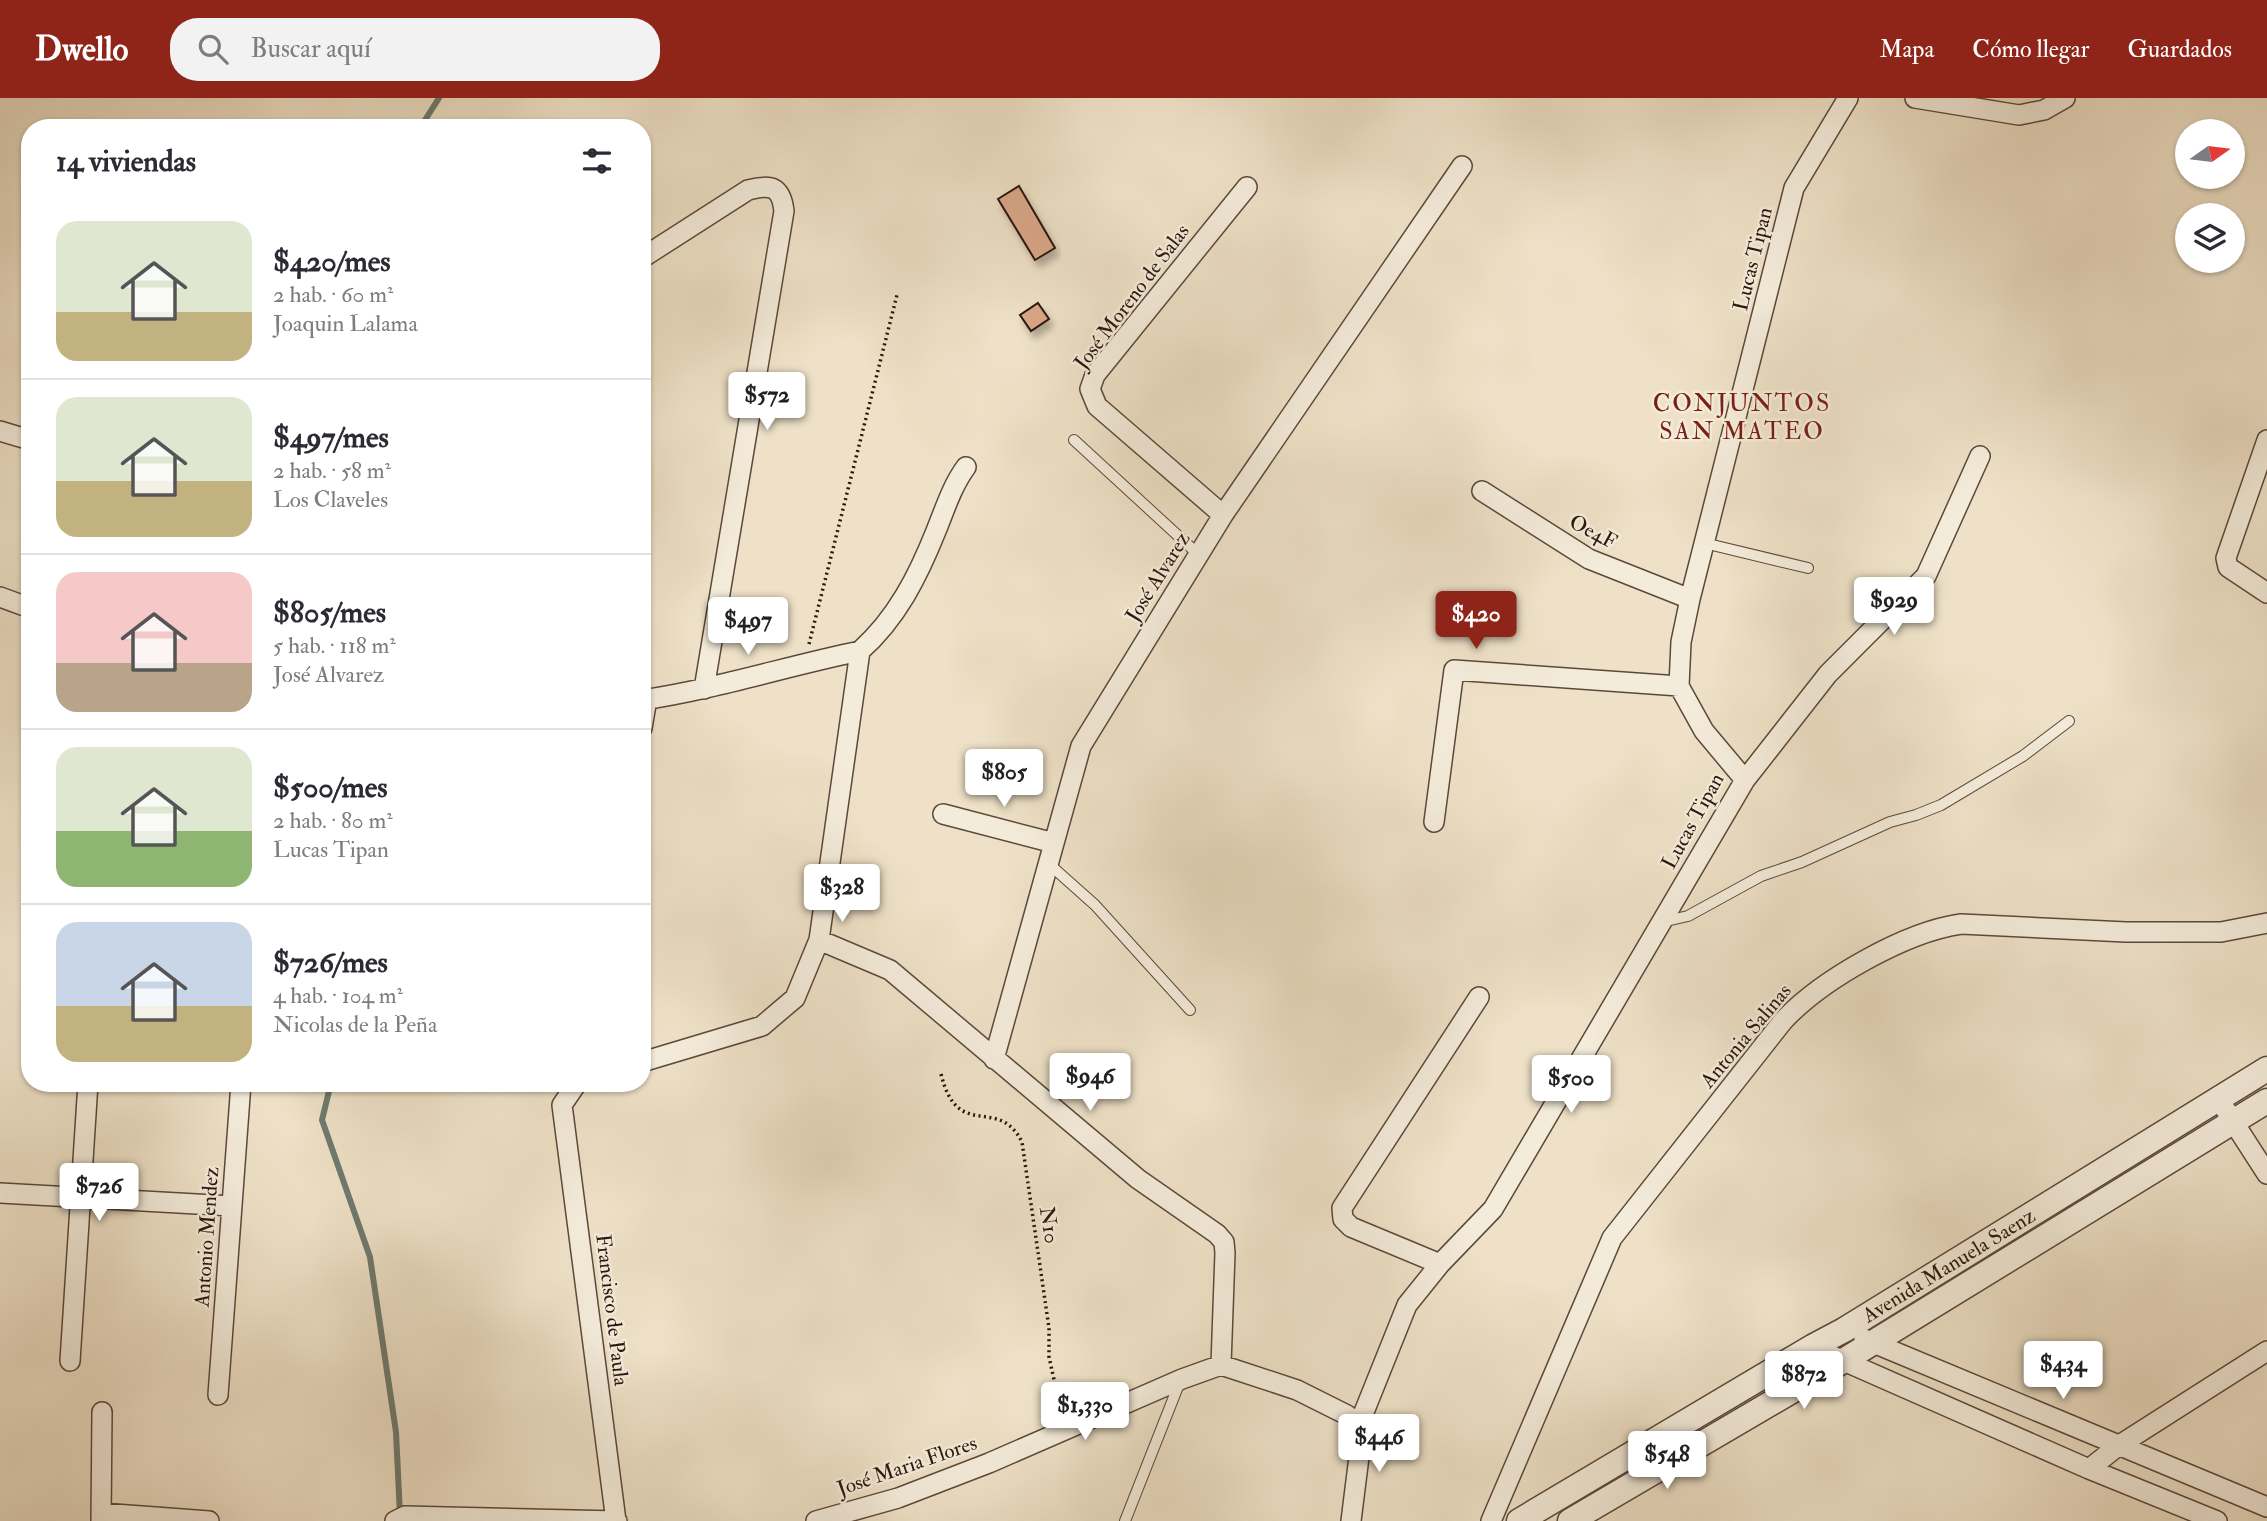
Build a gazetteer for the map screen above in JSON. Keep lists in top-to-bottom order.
{
  "streets": {
    "street": [
      "Lucas Tipan",
      "José Moreno de Salas",
      "Oe4F",
      "José Alvarez",
      "Antonia Salinas",
      "Antonio Mendez",
      "Avenida Manuela Saenz",
      "Francisco de Paula",
      "José Maria Flores"
    ],
    "path": ["N10"]
  },
  "crossings": [
    ["Lucas Tipan", "Oe4F"],
    ["José Moreno de Salas", "José Alvarez"],
    ["N10", "José Maria Flores"]
  ],
  "districts": ["CONJUNTOS SAN MATEO"],
  "north": "right",
  "page": {
    "header": "Dwello",
    "search": "Buscar aquí",
    "nav": ["Mapa", "Cómo llegar", "Guardados"],
    "heading": "14 viviendas",
    "list": [
      {
        "name": "$420/mes",
        "note": "2 hab. · 60 m² · Joaquin Lalama"
      },
      {
        "name": "$497/mes",
        "note": "2 hab. · 58 m² · Los Claveles"
      },
      {
        "name": "$805/mes",
        "note": "5 hab. · 118 m² · José Alvarez"
      },
      {
        "name": "$500/mes",
        "note": "2 hab. · 80 m² · Lucas Tipan"
      },
      {
        "name": "$726/mes",
        "note": "4 hab. · 104 m² · Nicolas de la Peña"
      }
    ],
    "price": [
      "$572",
      "$929",
      "$420",
      "$497",
      "$805",
      "$328",
      "$946",
      "$500",
      "$726",
      "$434",
      "$872",
      "$1,330",
      "$446",
      "$548"
    ]
  }
}
